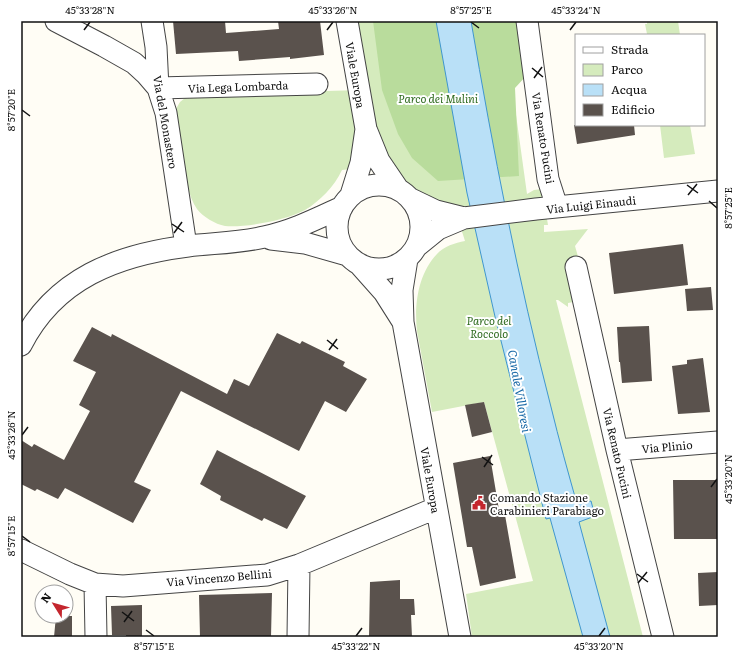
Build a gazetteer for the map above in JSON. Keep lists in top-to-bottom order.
{
  "streets": {
    "street": [
      "Viale Europa",
      "Via Lega Lombarda",
      "Via del Monastero",
      "Via Renato Fucini",
      "Via Luigi Einaudi",
      "Via Plinio",
      "Via Vincenzo Bellini"
    ]
  },
  "crossings": [
    ["Viale Europa", "Via Luigi Einaudi"],
    ["Viale Europa", "Via Vincenzo Bellini"],
    ["Via Lega Lombarda", "Via del Monastero"],
    ["Via Renato Fucini", "Via Luigi Einaudi"],
    ["Via Renato Fucini", "Via Plinio"]
  ],
  "water": ["Canale Villoresi"],
  "parks": ["Parco dei Mulini", "Parco del Roccolo"],
  "places": {
    "public building": ["Comando Stazione Carabinieri Parabiago"]
  },
  "legend": [
    "Strada",
    "Parco",
    "Acqua",
    "Edificio"
  ],
  "north": "top left",
  "coordinates": [
    "45°33'28\"N",
    "45°33'26\"N",
    "8°57'25\"E",
    "45°33'24\"N",
    "8°57'20\"E",
    "45°33'20\"N",
    "8°57'15\"E",
    "45°33'22\"N"
  ]
}
